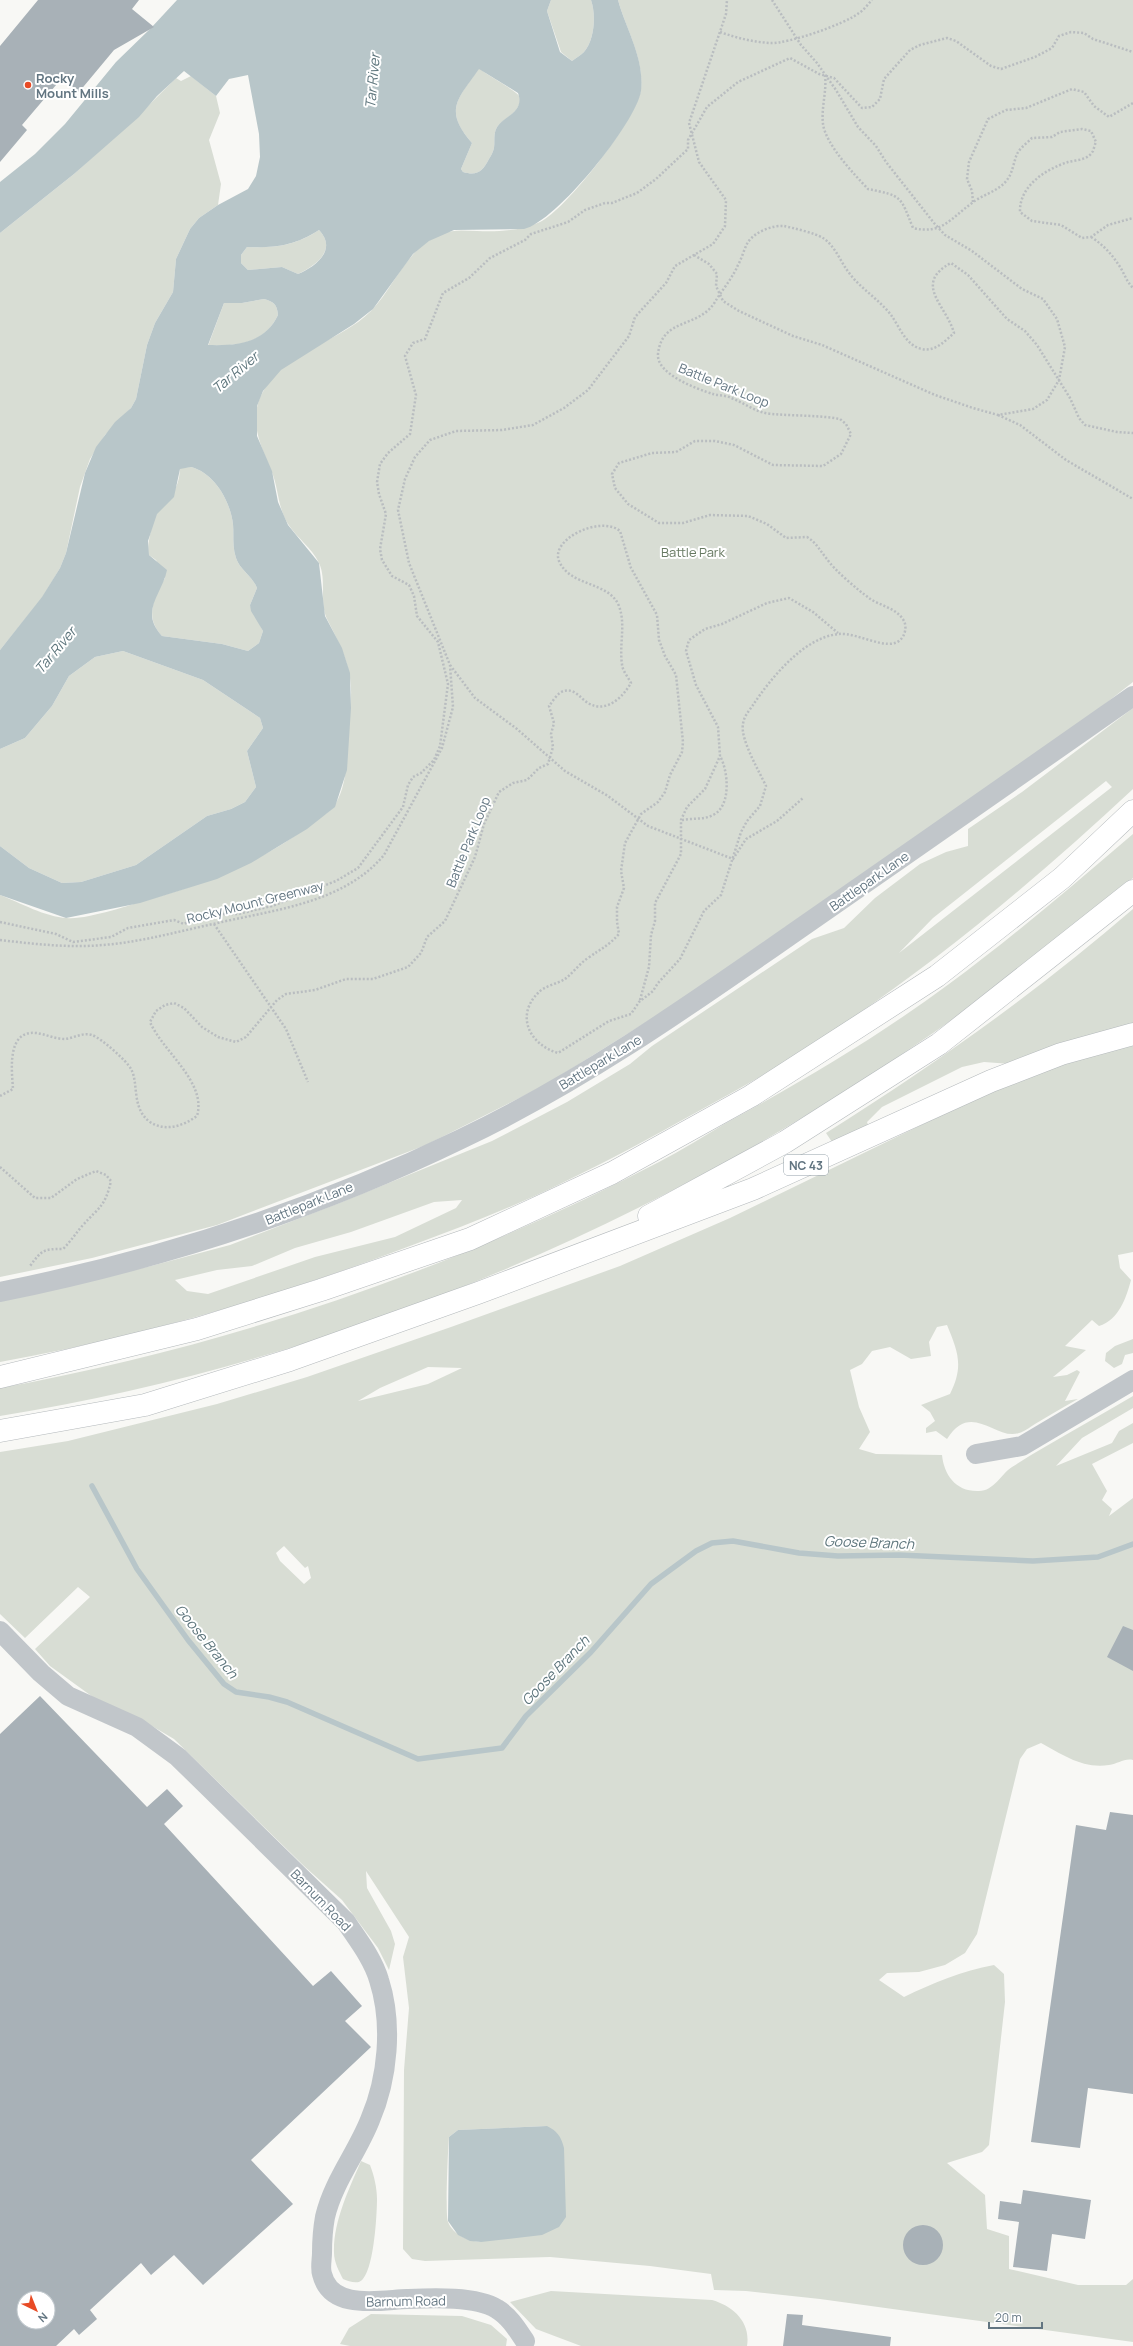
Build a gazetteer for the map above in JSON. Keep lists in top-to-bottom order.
{
  "streets": {
    "highway": ["NC 43"],
    "street": ["Battlepark Lane", "Barnum Road"],
    "path": ["Battle Park Loop", "Rocky Mount Greenway"]
  },
  "water": ["Tar River", "Goose Branch"],
  "parks": ["Battle Park"],
  "places": ["Rocky Mount Mills"],
  "scale_bar": "20 m",
  "north": "bottom right"
}
